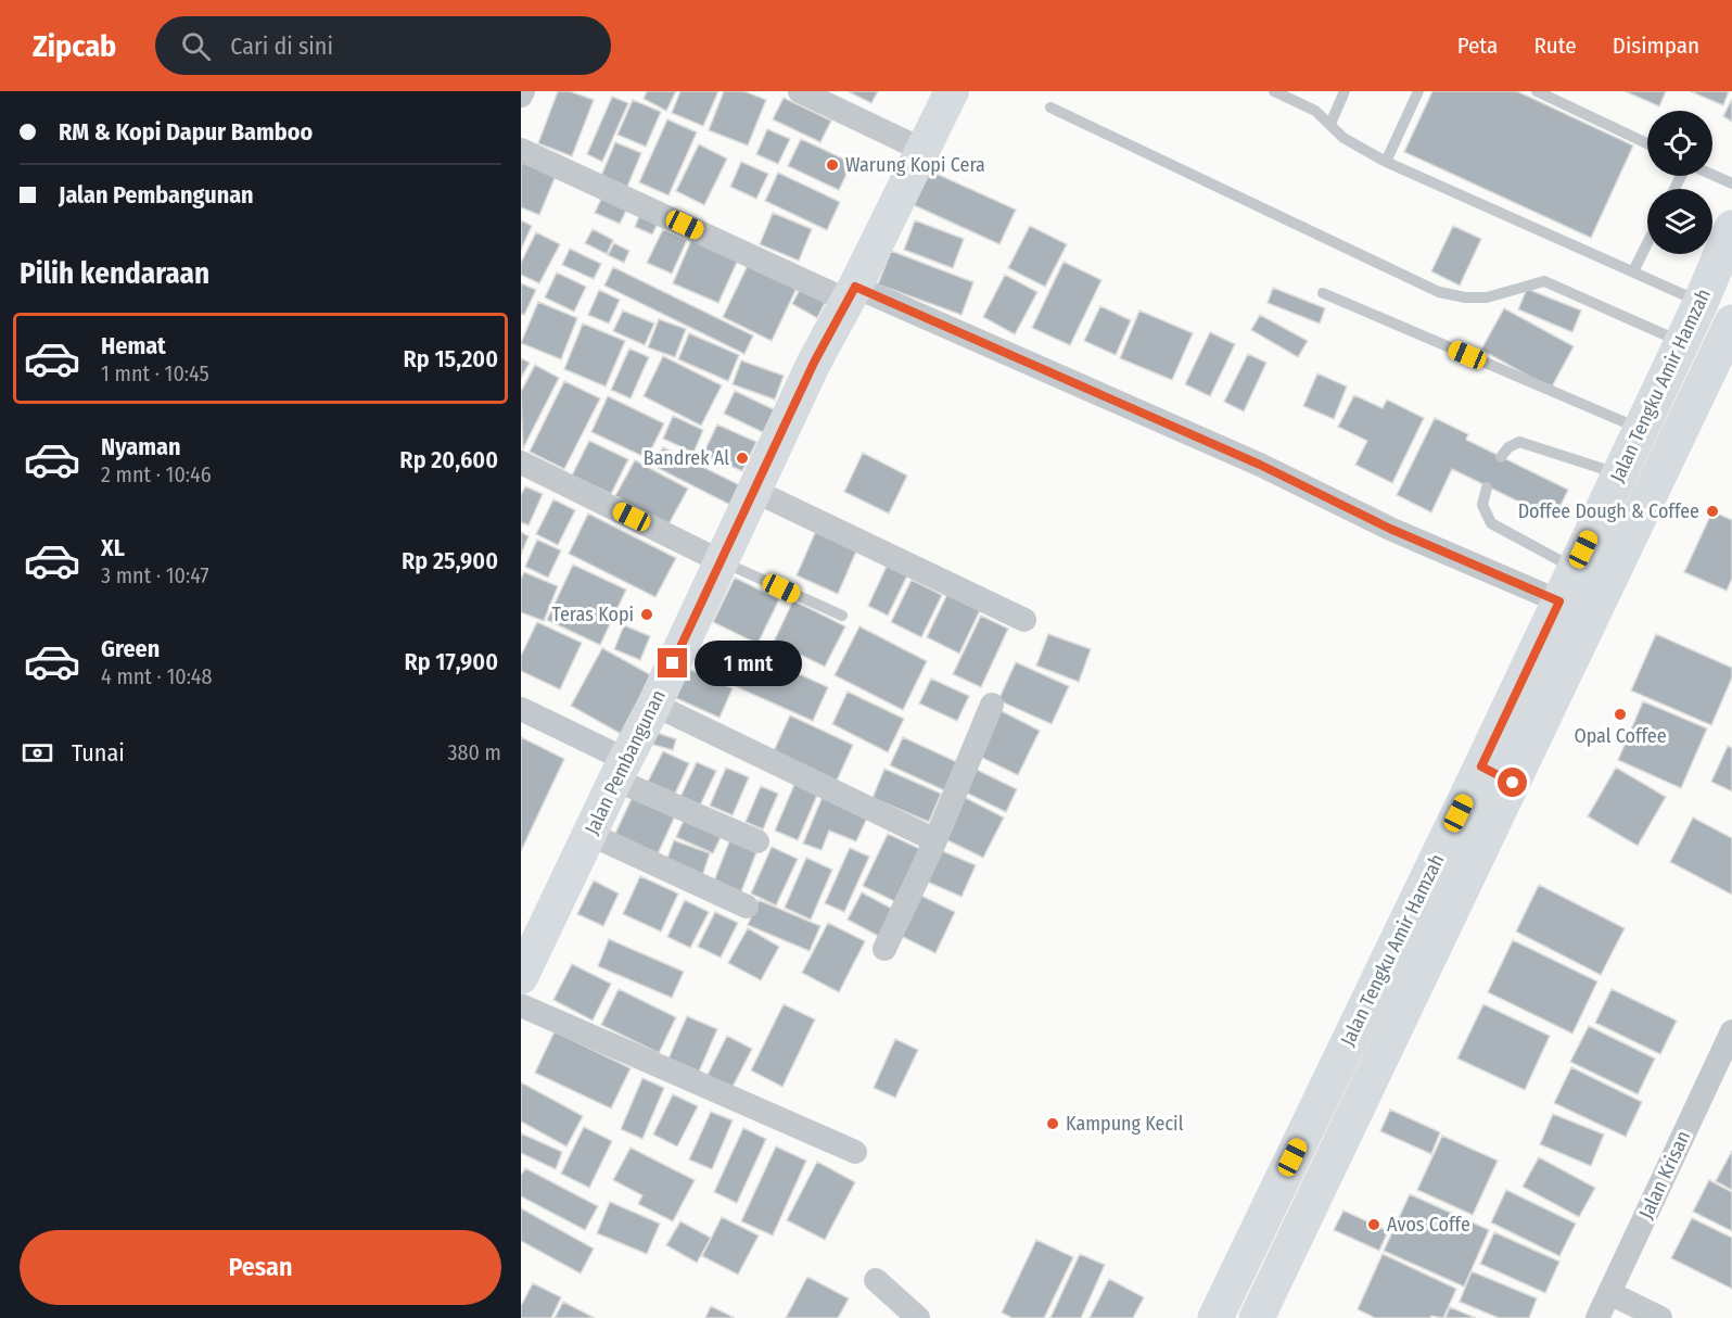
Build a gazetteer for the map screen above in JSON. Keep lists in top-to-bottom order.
{
  "streets": {
    "main road": ["Jalan Tengku Amir Hamzah"],
    "street": ["Jalan Pembangunan", "Jalan Krisan"]
  },
  "places": [
    "Warung Kopi Cera",
    "Bandrek Al",
    "Doffee Dough & Coffee",
    "Teras Kopi",
    "Opal Coffee",
    "Kampung Kecil",
    "Avos Coffe"
  ],
  "page": {
    "header": "Zipcab",
    "search": "Cari di sini",
    "nav": ["Peta", "Rute", "Disimpan"],
    "banner": ["RM & Kopi Dapur Bamboo", "Jalan Pembangunan"],
    "heading": "Pilih kendaraan",
    "list": [
      {
        "name": "Hemat",
        "note": "1 mnt · 10:45",
        "value": "Rp 15,200"
      },
      {
        "name": "Nyaman",
        "note": "2 mnt · 10:46",
        "value": "Rp 20,600"
      },
      {
        "name": "XL",
        "note": "3 mnt · 10:47",
        "value": "Rp 25,900"
      },
      {
        "name": "Green",
        "note": "4 mnt · 10:48",
        "value": "Rp 17,900"
      }
    ],
    "bubble": "1 mnt",
    "pay": ["Tunai", "380 m"],
    "buttons": "Pesan"
  }
}
